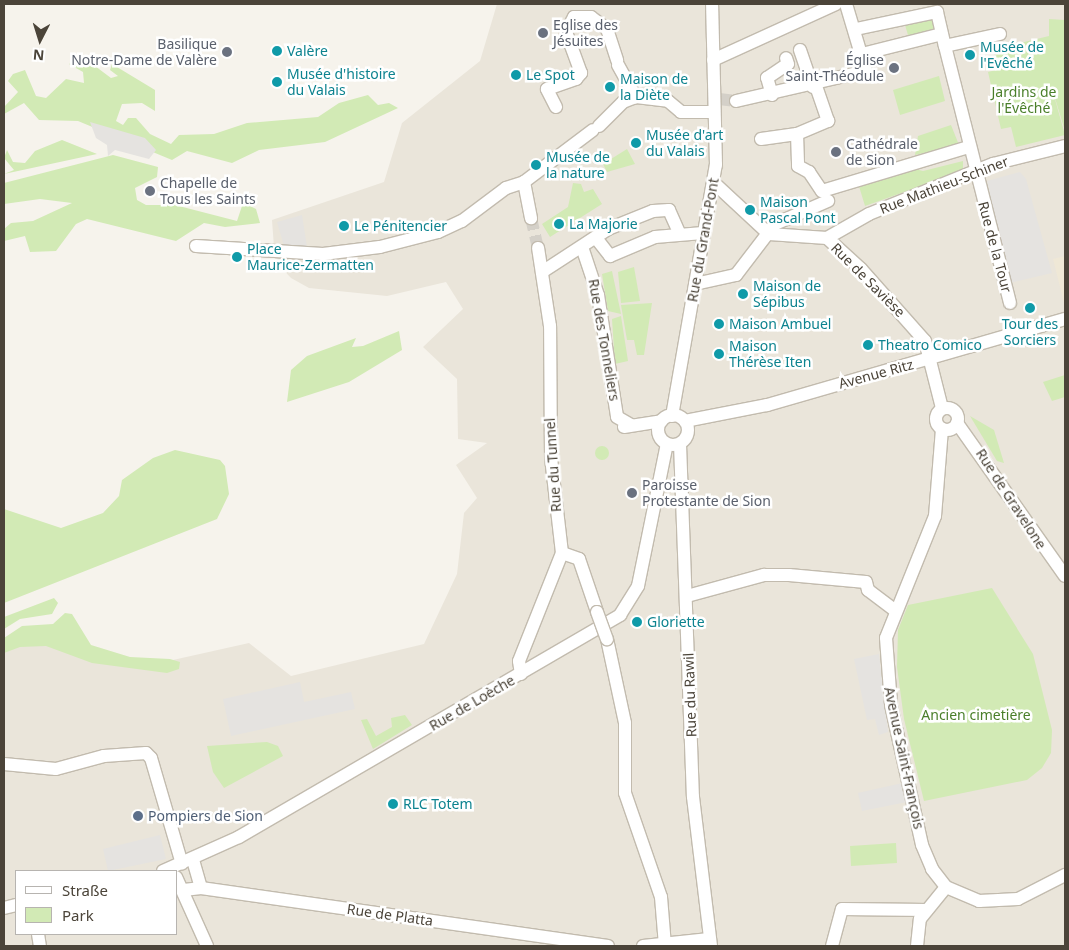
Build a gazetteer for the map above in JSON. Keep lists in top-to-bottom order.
{
  "streets": {
    "street": [
      "Rue Mathieu-Schiner",
      "Rue du Grand-Pont",
      "Rue de la Tour",
      "Rue de Savièse",
      "Rue des Tonneliers",
      "Avenue Ritz",
      "Rue du Tunnel",
      "Rue de Gravelone",
      "Rue du Rawil",
      "Rue de Loèche",
      "Avenue Saint-François",
      "Rue de Platta"
    ]
  },
  "crossings": [
    ["Rue Mathieu-Schiner", "Rue de la Tour"],
    ["Rue Mathieu-Schiner", "Rue de Savièse"],
    ["Rue du Grand-Pont", "Rue des Tonneliers"],
    ["Rue du Grand-Pont", "Rue de Loèche"],
    ["Rue de Savièse", "Avenue Ritz"],
    ["Rue des Tonneliers", "Rue de Loèche"],
    ["Avenue Ritz", "Rue du Rawil"],
    ["Rue du Tunnel", "Rue de Loèche"],
    ["Rue de Gravelone", "Avenue Saint-François"]
  ],
  "parks": ["Jardins de l'Évêché", "Ancien cimetière"],
  "places": [
    "Eglise des Jésuites",
    "Valère",
    "Basilique Notre-Dame de Valère",
    "Musée de l'Evêché",
    "Église Saint-Théodule",
    "Le Spot",
    "Musée d'histoire du Valais",
    "Maison de la Diète",
    "Musée d'art du Valais",
    "Cathédrale de Sion",
    "Musée de la nature",
    "Chapelle de Tous les Saints",
    "Maison Pascal Pont",
    "La Majorie",
    "Le Pénitencier",
    "Place Maurice-Zermatten",
    "Maison de Sépibus",
    "Tour des Sorciers",
    "Maison Ambuel",
    "Theatro Comico",
    "Maison Thérèse Iten",
    "Paroisse Protestante de Sion",
    "Gloriette",
    "RLC Totem",
    "Pompiers de Sion"
  ],
  "legend": ["Straße", "Park"],
  "north": "bottom"
}
